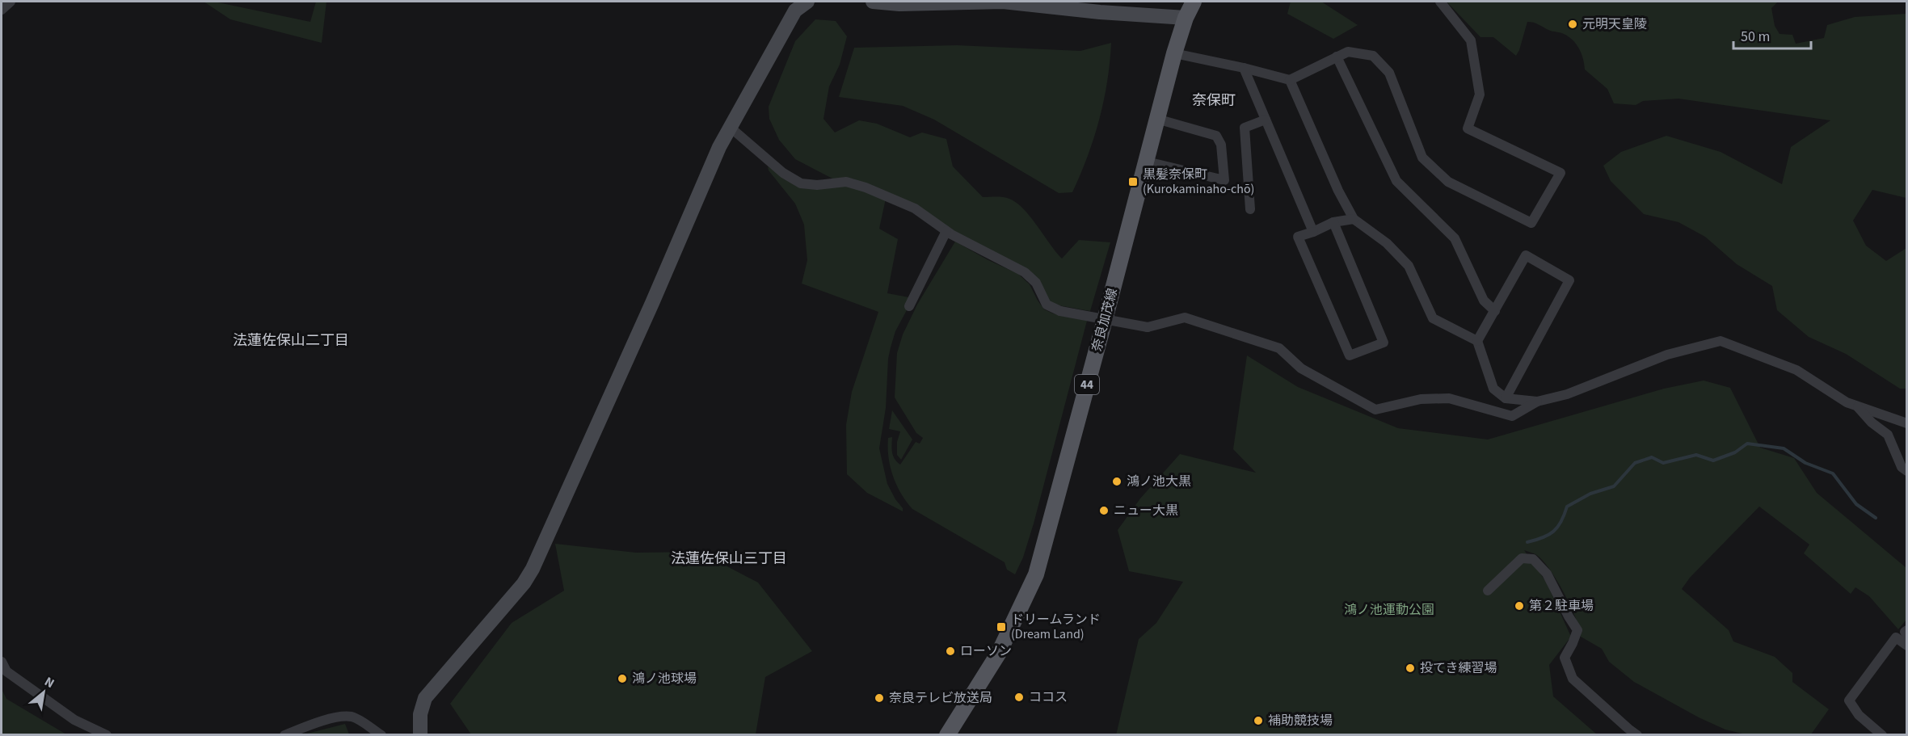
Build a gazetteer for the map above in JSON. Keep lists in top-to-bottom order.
{
  "streets": {
    "main road": ["奈良加茂線", "44"]
  },
  "districts": ["奈保町", "法蓮佐保山二丁目", "法蓮佐保山三丁目"],
  "parks": ["鴻ノ池運動公園"],
  "places": {
    "other": [
      "元明天皇陵",
      "鴻ノ池大黒",
      "ニュー大黒",
      "第２駐車場",
      "ローソン",
      "投てき練習場",
      "鴻ノ池球場",
      "ココス",
      "奈良テレビ放送局",
      "補助競技場"
    ],
    "transit": ["黒髪奈保町 (Kurokaminaho-chō)", "ドリームランド (Dream Land)"]
  },
  "scale_bar": "50 m",
  "north": "top right"
}
